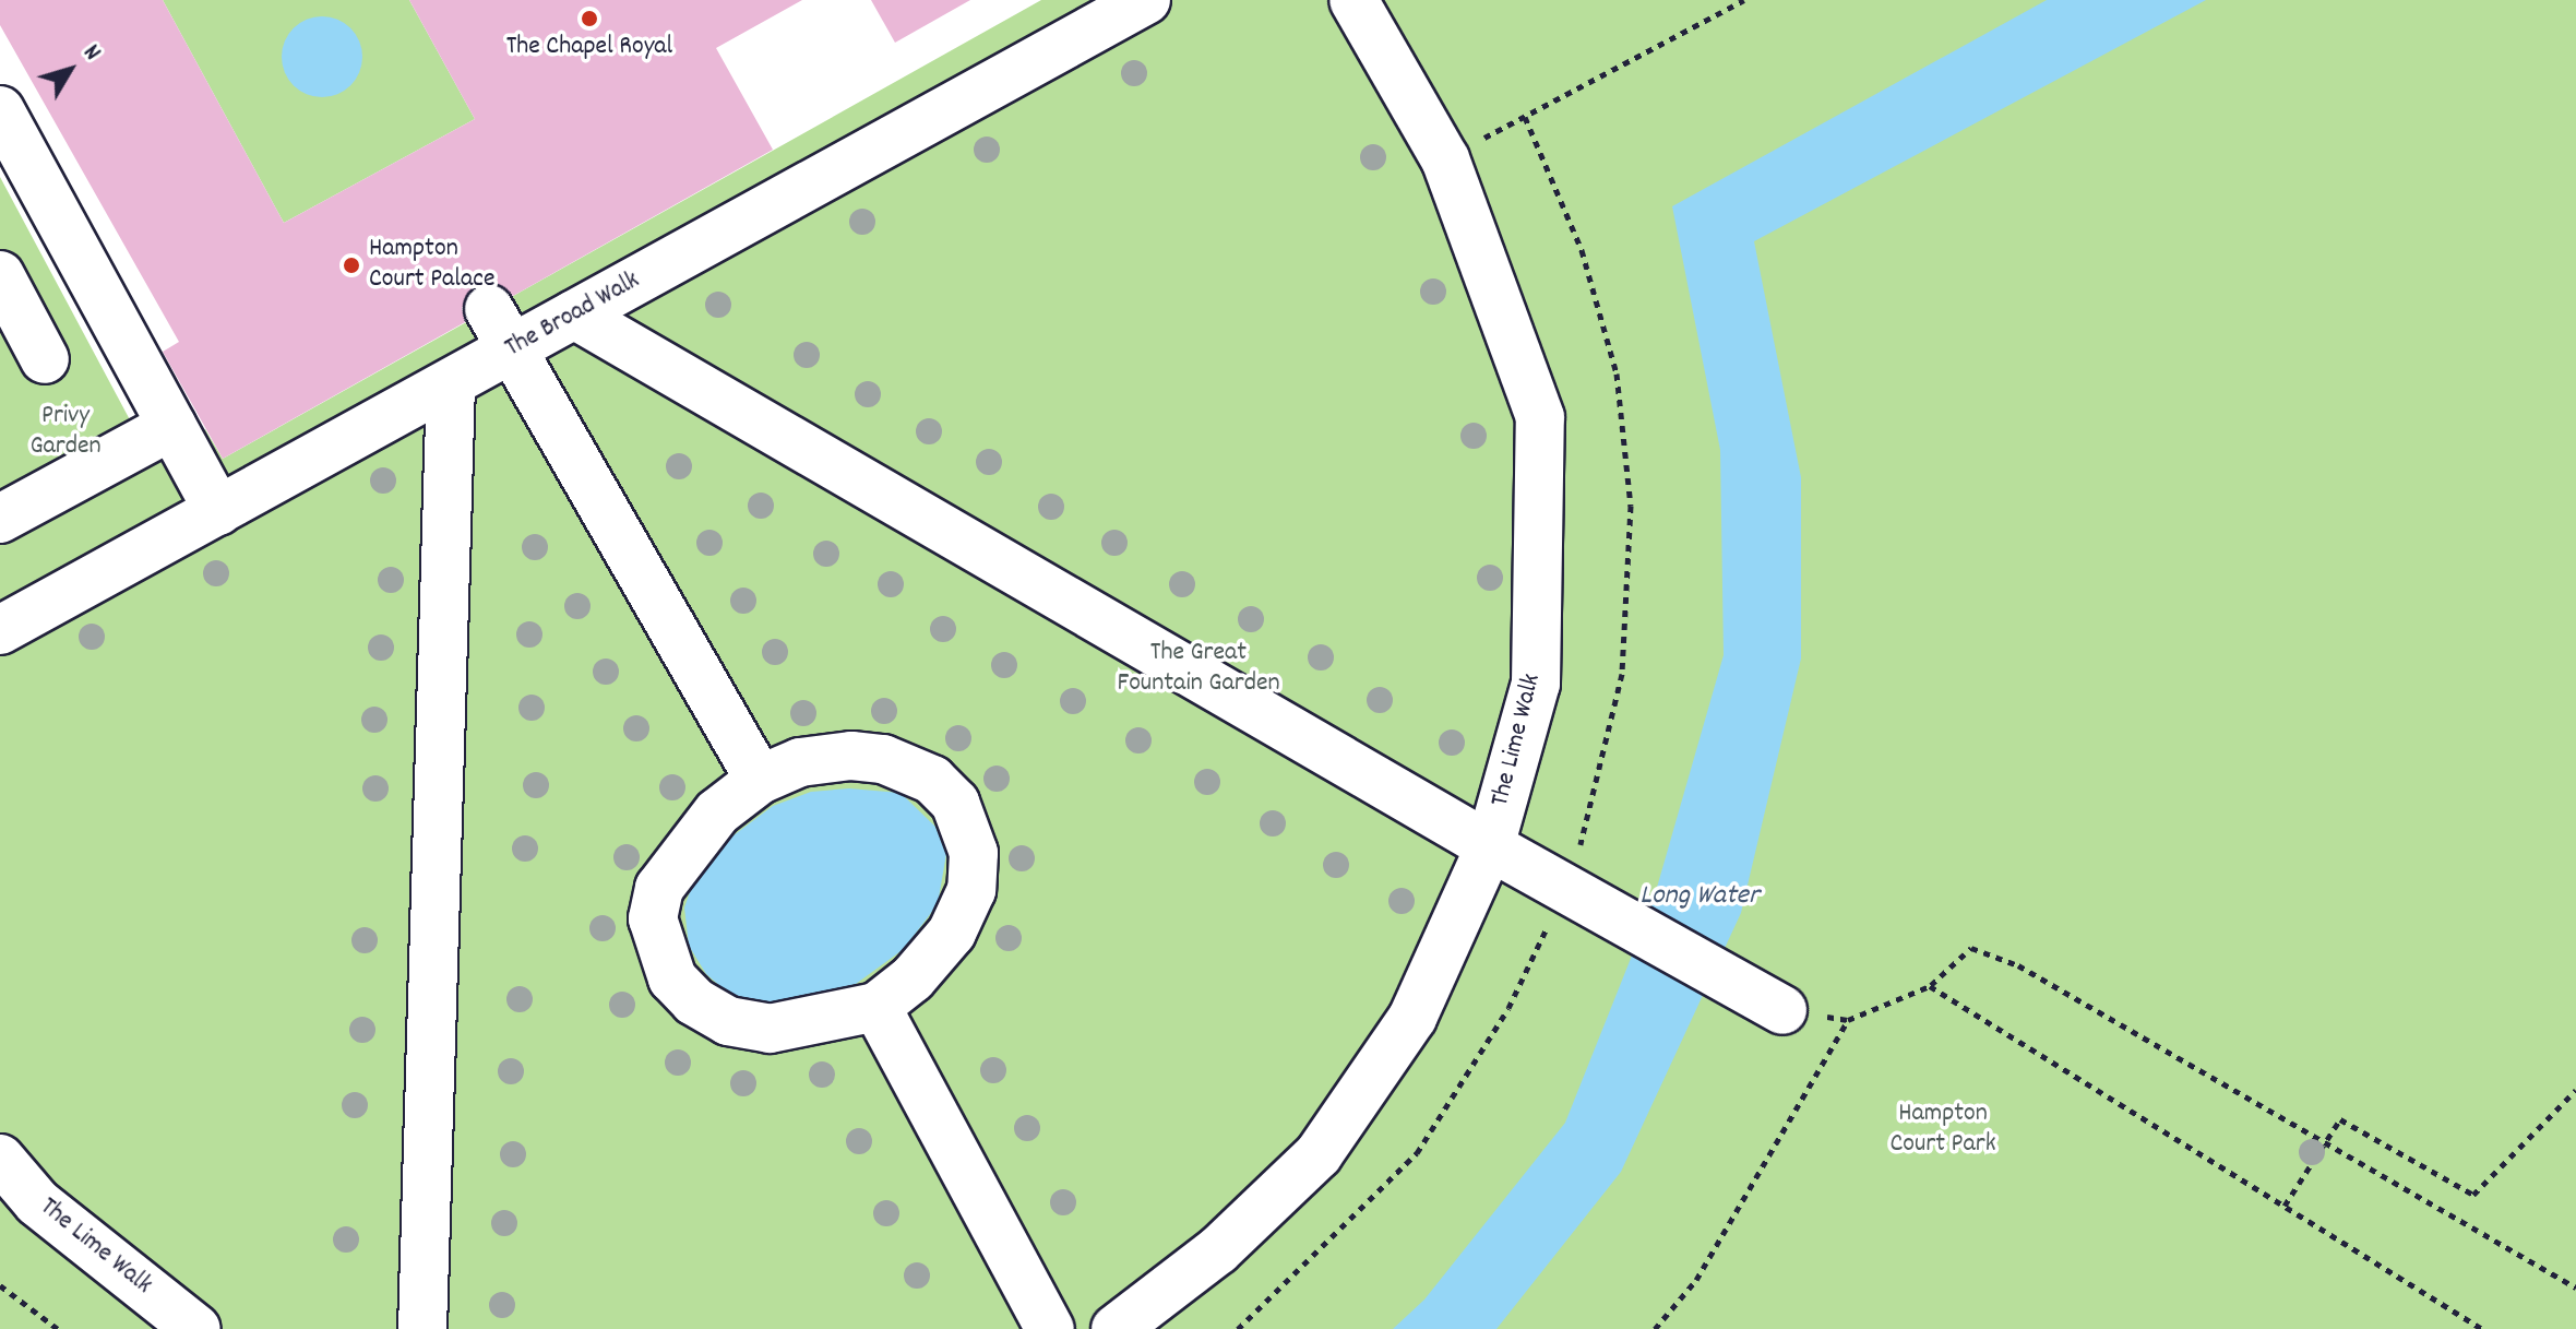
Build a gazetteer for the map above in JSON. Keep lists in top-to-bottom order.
{
  "streets": {
    "street": ["The Broad Walk", "The Lime Walk"]
  },
  "water": ["Long Water"],
  "parks": ["Privy Garden", "The Great Fountain Garden", "Hampton Court Park"],
  "places": ["The Chapel Royal", "Hampton Court Palace"],
  "north": "top right"
}
